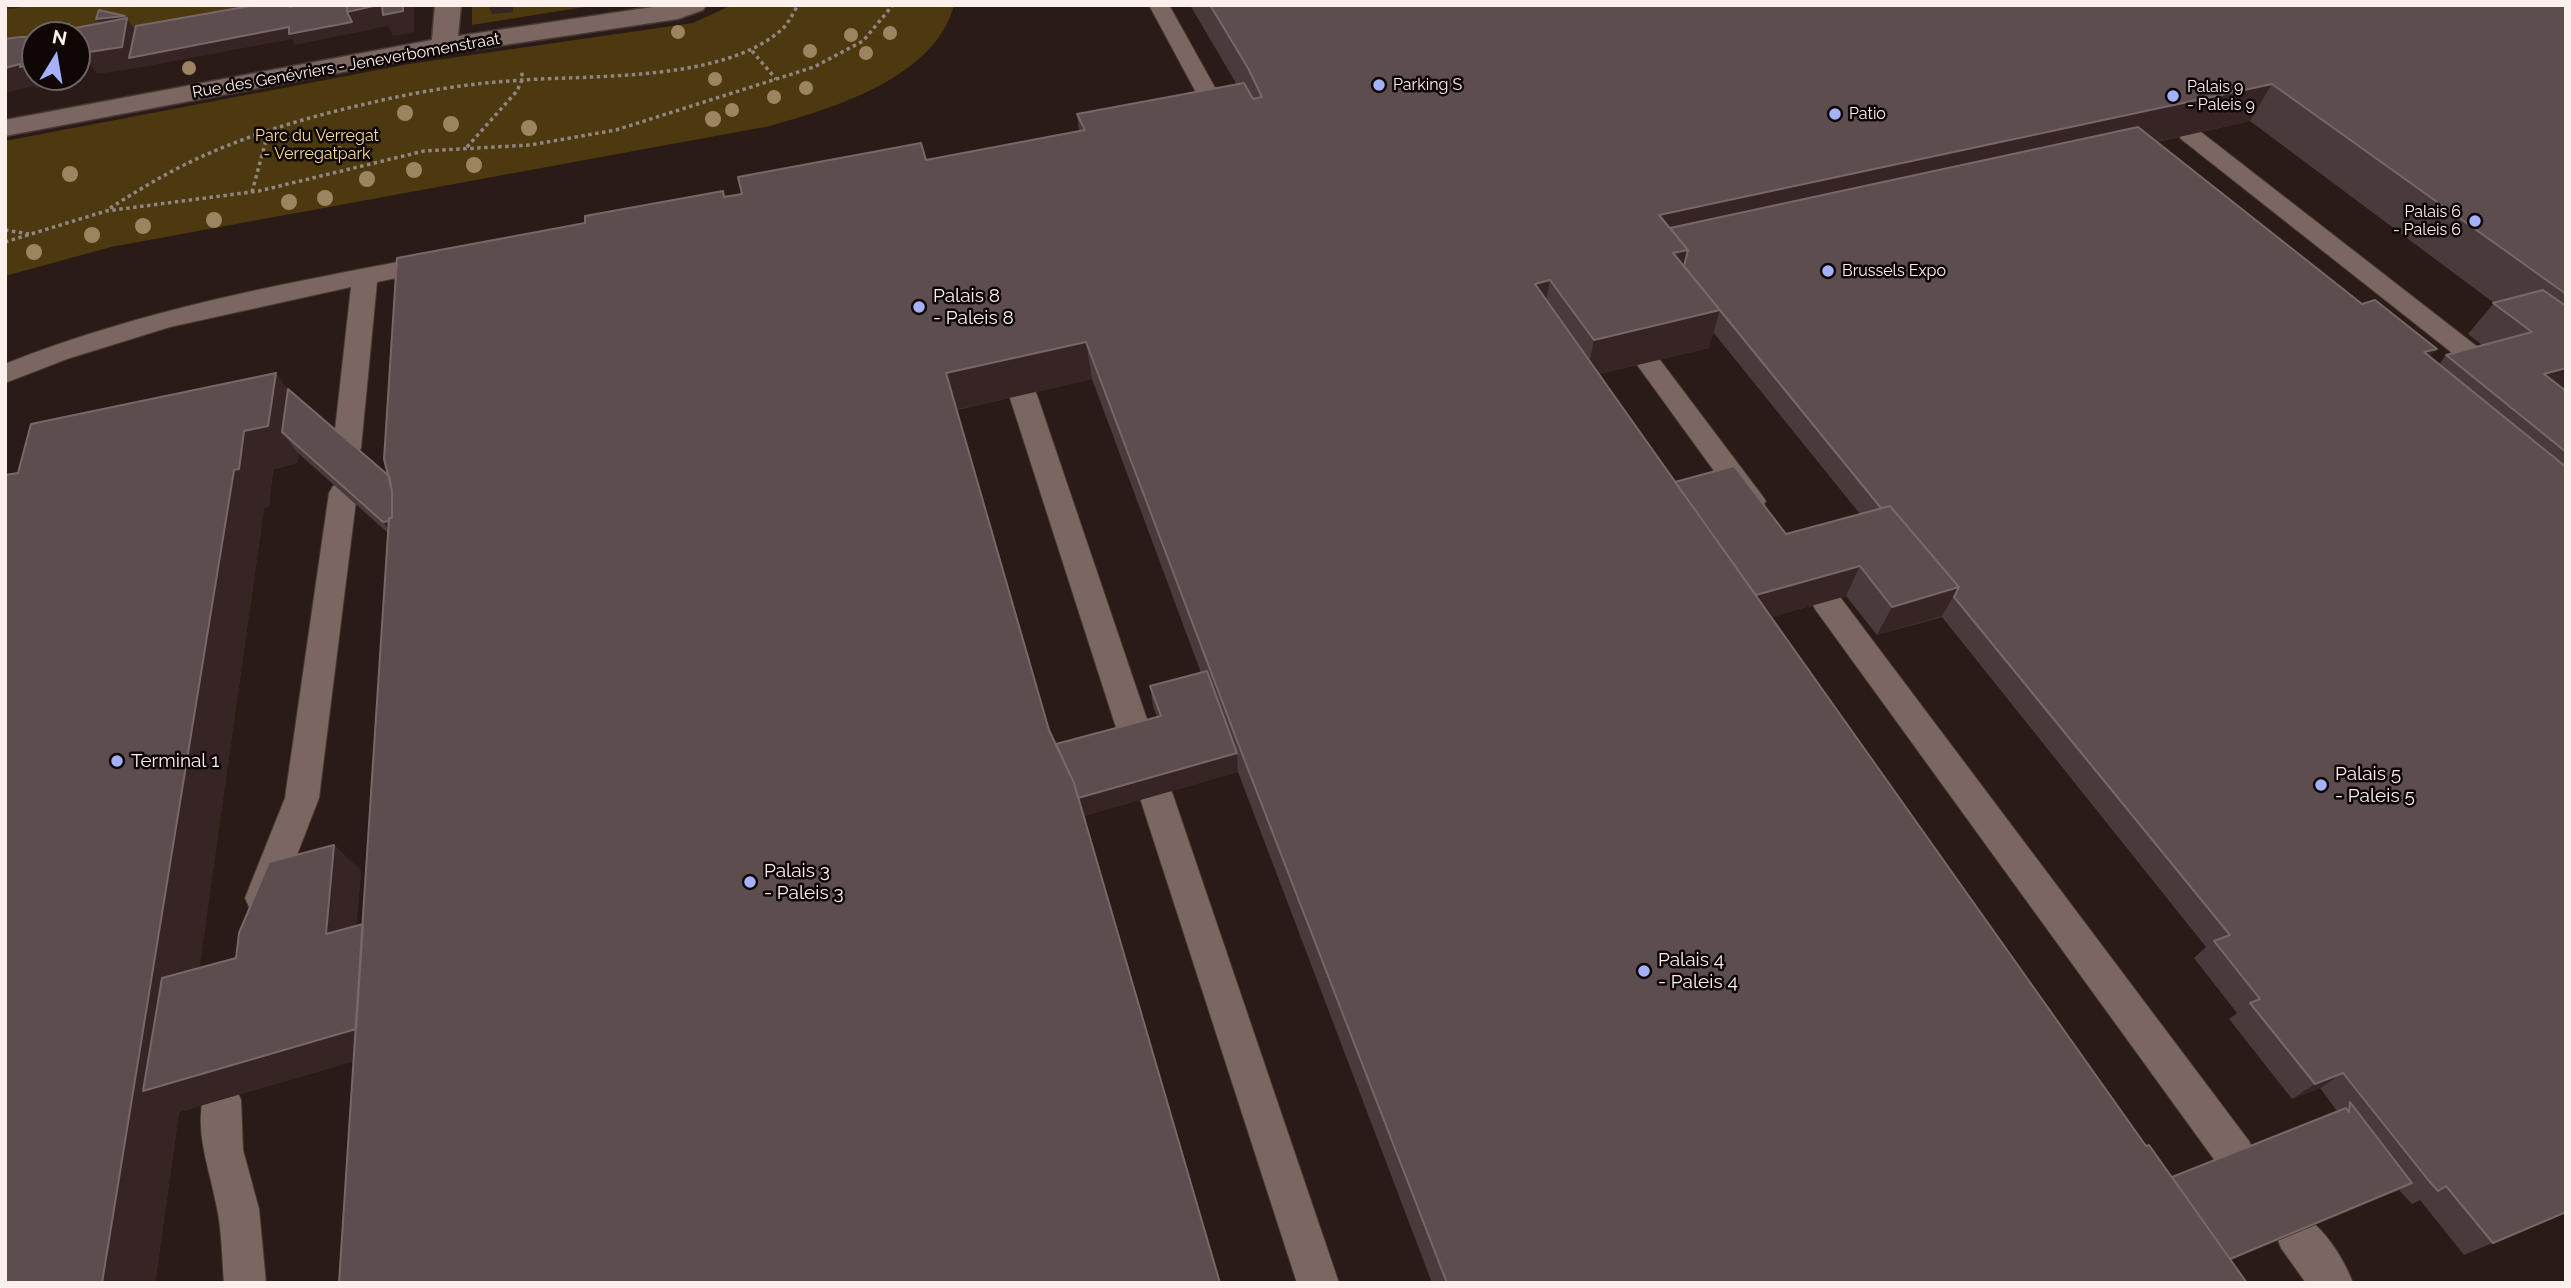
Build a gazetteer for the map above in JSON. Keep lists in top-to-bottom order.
{
  "streets": {
    "street": ["Rue des Genévriers - Jeneverbomenstraat"]
  },
  "parks": ["Parc du Verregat - Verregatpark"],
  "places": [
    "Parking S",
    "Palais 9 - Paleis 9",
    "Patio",
    "Palais 6 - Paleis 6",
    "Brussels Expo",
    "Palais 8 - Paleis 8",
    "Terminal 1",
    "Palais 5 - Paleis 5",
    "Palais 3 - Paleis 3",
    "Palais 4 - Paleis 4"
  ],
  "north": "top"
}
